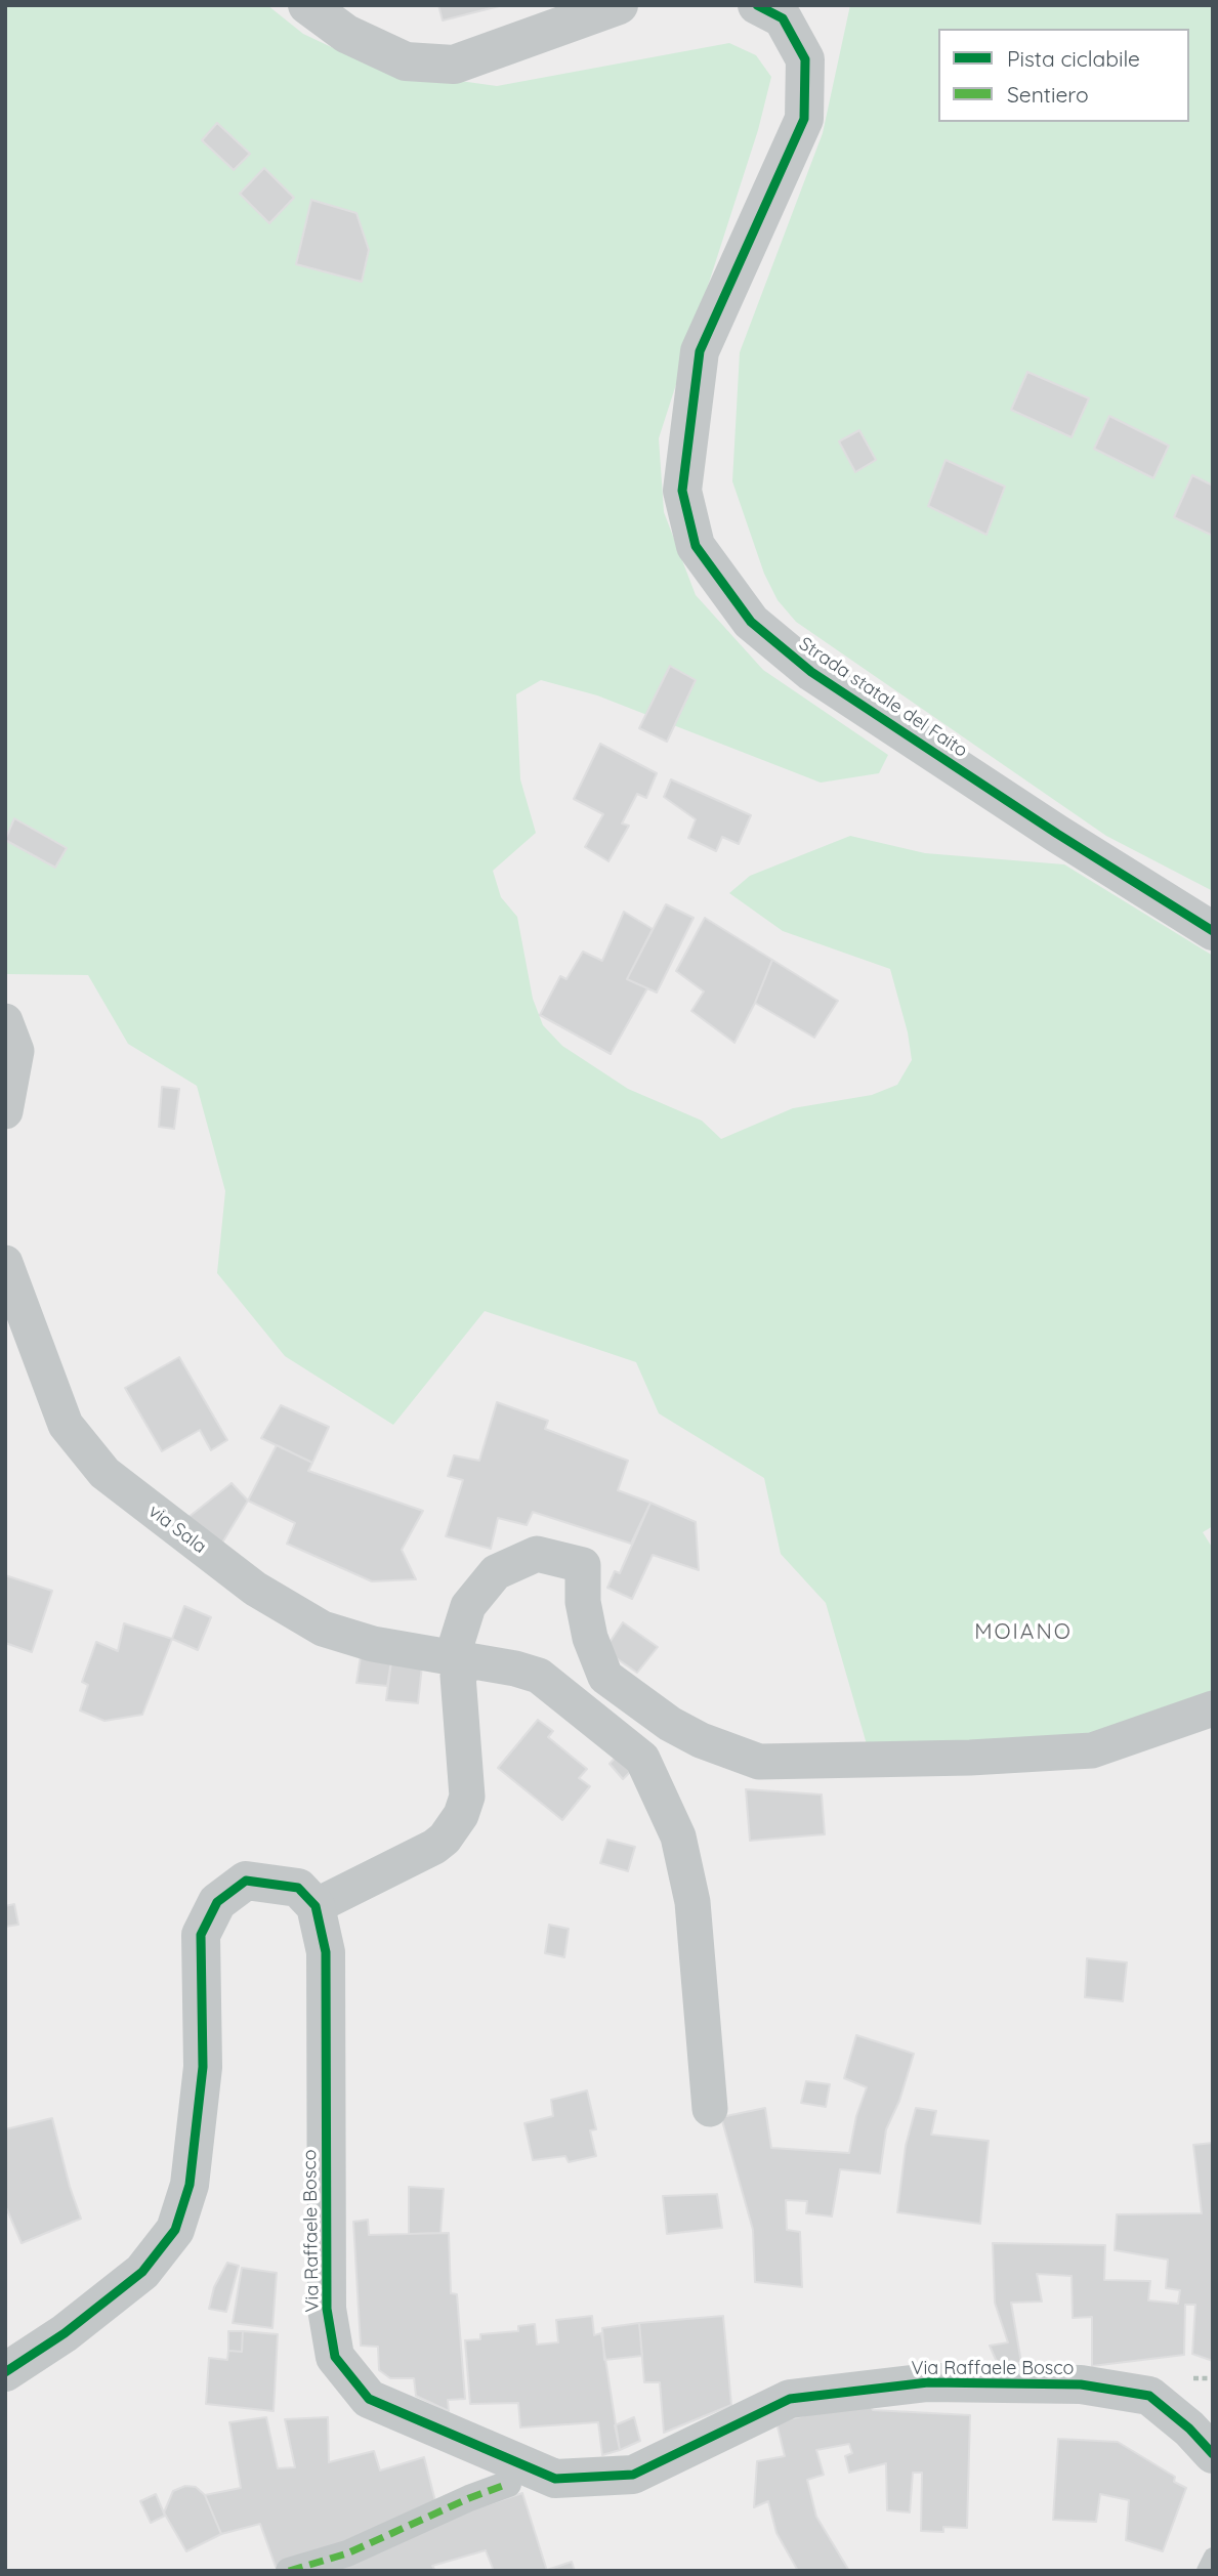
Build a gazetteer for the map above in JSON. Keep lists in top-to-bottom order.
{
  "streets": {
    "street": ["Strada statale del Faito", "via Sala", "Via Raffaele Bosco"]
  },
  "districts": ["MOIANO"],
  "legend": ["Pista ciclabile", "Sentiero"]
}
